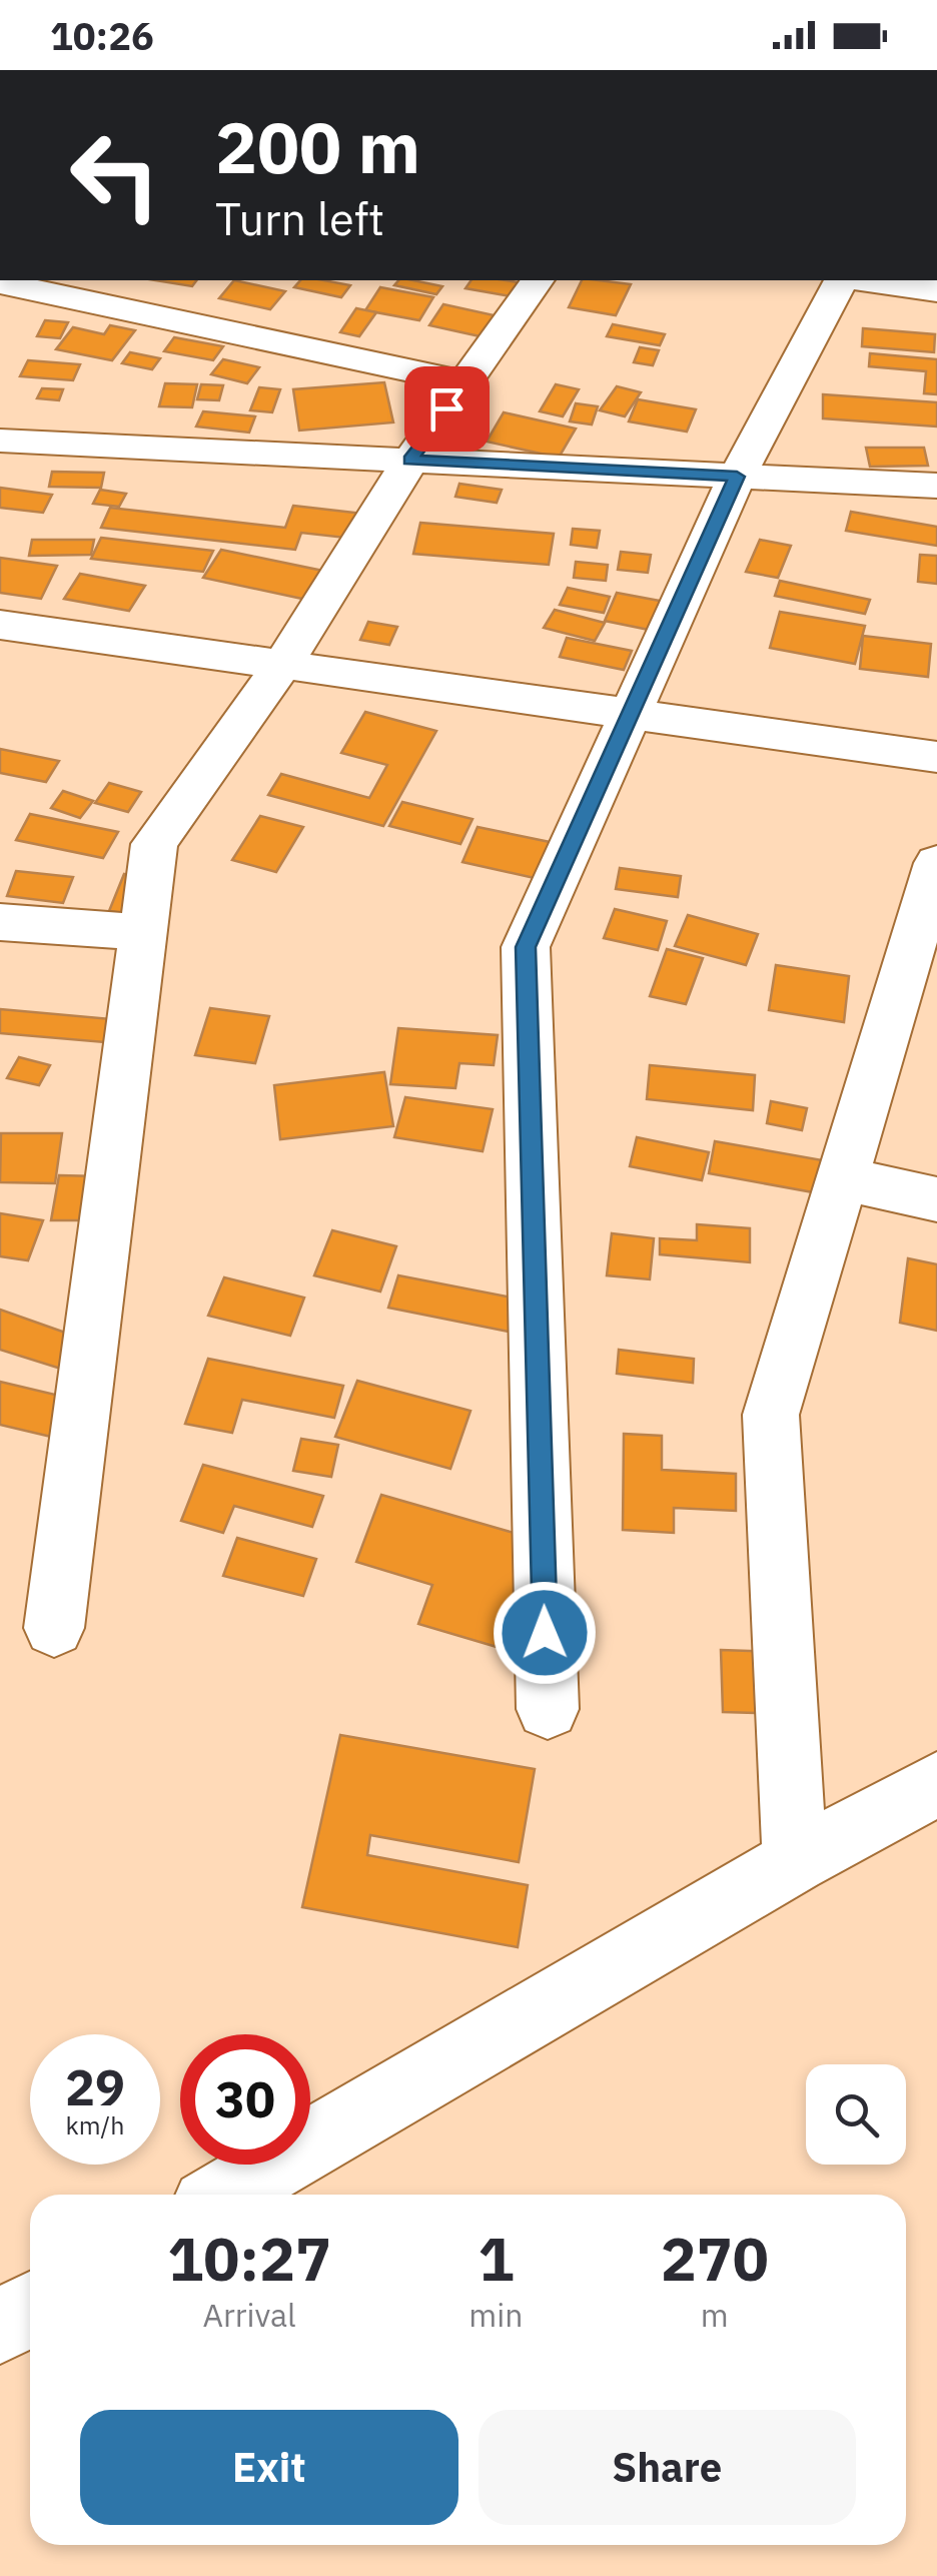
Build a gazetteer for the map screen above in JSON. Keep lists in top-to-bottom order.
{
  "page": {
    "status": "10:26",
    "turn": ["200 m", "Turn left"],
    "speed": "29 km/h",
    "limit": "30",
    "eta": [
      "10:27",
      "Arrival",
      "1",
      "min",
      "270",
      "m"
    ],
    "buttons": ["Exit", "Share"]
  }
}
